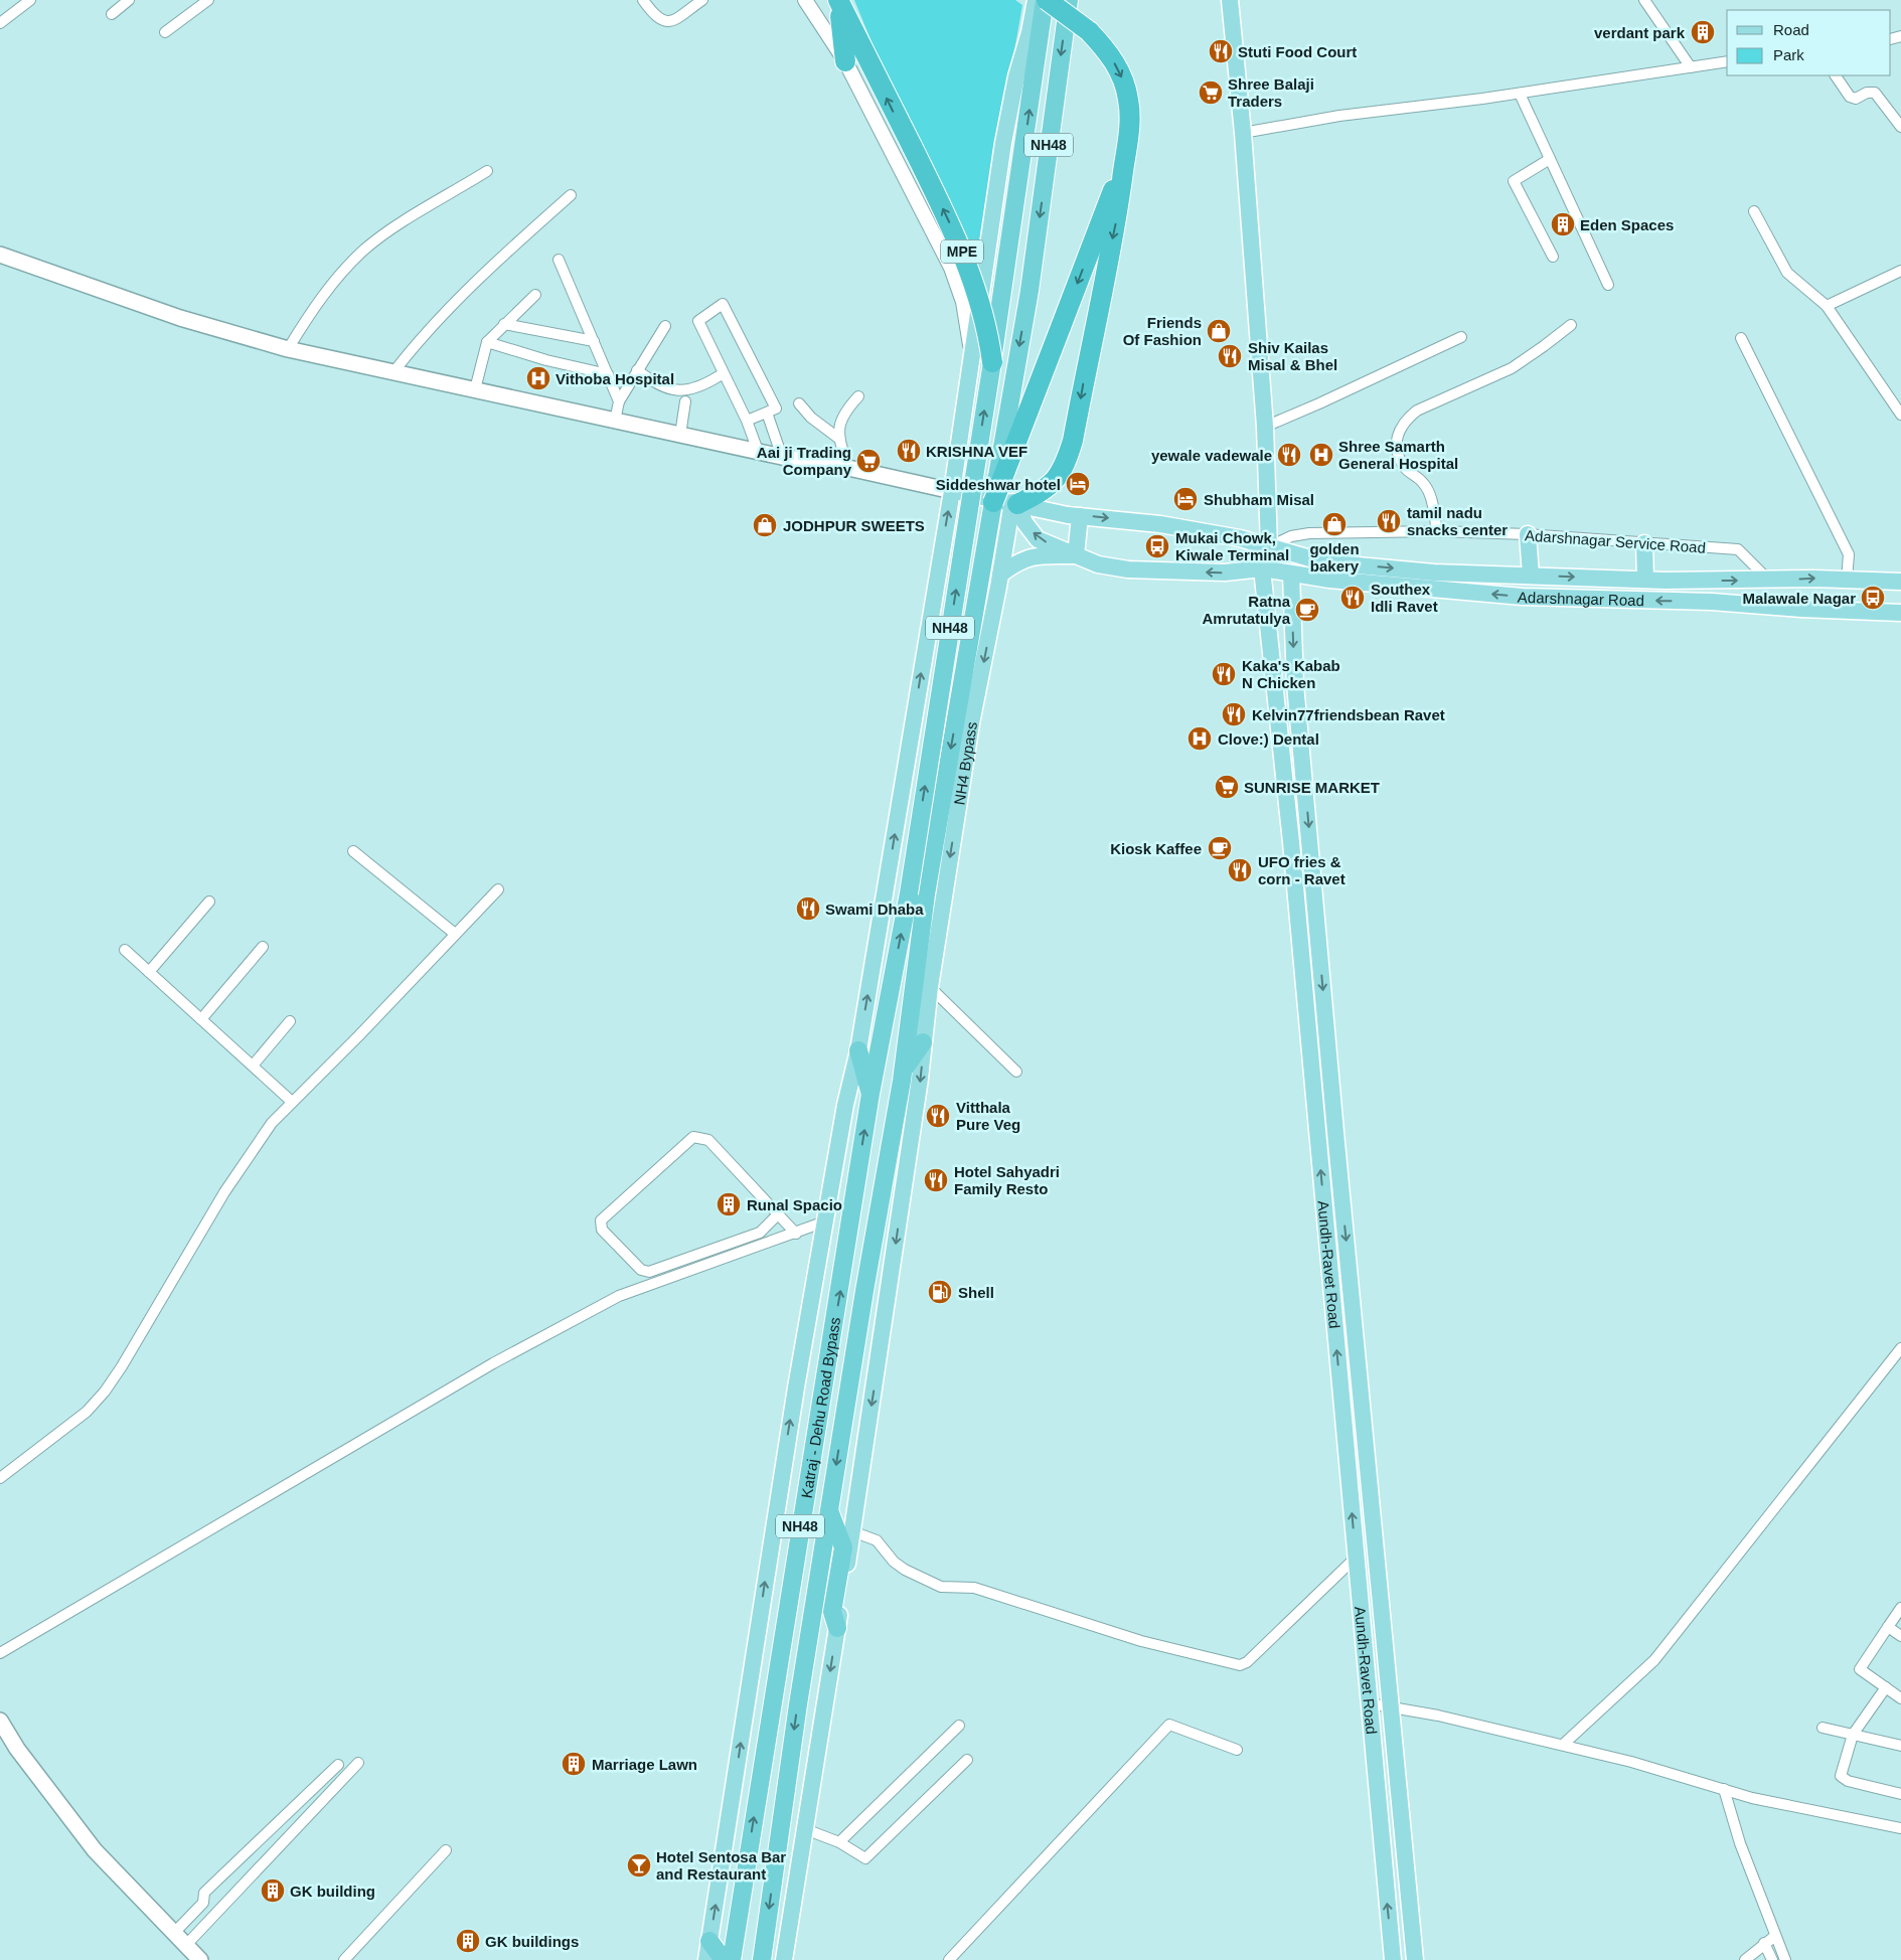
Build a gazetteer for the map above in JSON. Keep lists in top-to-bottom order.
{
  "streets": {
    "highway": ["NH48", "MPE", "Katraj - Dehu Road Bypass"],
    "main road": ["Adarshnagar Road", "NH4 Bypass", "Aundh-Ravet Road"],
    "street": ["Adarshnagar Service Road"]
  },
  "crossings": [
    ["NH48", "MPE"],
    ["NH48", "Adarshnagar Road"],
    ["NH48", "NH4 Bypass"],
    ["NH48", "Katraj - Dehu Road Bypass"],
    ["Adarshnagar Service Road", "Adarshnagar Road"],
    ["Adarshnagar Road", "NH4 Bypass"],
    ["Adarshnagar Road", "Aundh-Ravet Road"],
    ["NH4 Bypass", "Katraj - Dehu Road Bypass"]
  ],
  "places": {
    "building": [
      "verdant park",
      "Eden Spaces",
      "Runal Spacio",
      "Marriage Lawn",
      "GK building",
      "GK buildings"
    ],
    "restaurant": [
      "Stuti Food Court",
      "Shiv Kailas Misal & Bhel",
      "KRISHNA VEF",
      "yewale vadewale",
      "tamil nadu snacks center",
      "Southex Idli Ravet",
      "Kaka's Kabab N Chicken",
      "Kelvin77friendsbean Ravet",
      "UFO fries & corn - Ravet",
      "Swami Dhaba",
      "Vitthala Pure Veg",
      "Hotel Sahyadri Family Resto"
    ],
    "supermarket": ["Shree Balaji Traders", "Aai ji Trading Company", "SUNRISE MARKET"],
    "shop": ["Friends Of Fashion", "golden bakery", "JODHPUR SWEETS"],
    "hospital": ["Vithoba Hospital", "Shree Samarth General Hospital", "Clove:) Dental"],
    "hotel": ["Siddeshwar hotel", "Shubham Misal"],
    "bus stop": ["Mukai Chowk, Kiwale Terminal", "Malawale Nagar"],
    "cafe": ["Ratna Amrutatulya", "Kiosk Kaffee"],
    "fuel station": ["Shell"],
    "bar": ["Hotel Sentosa Bar and Restaurant"]
  },
  "legend": ["Road", "Park"]
}
